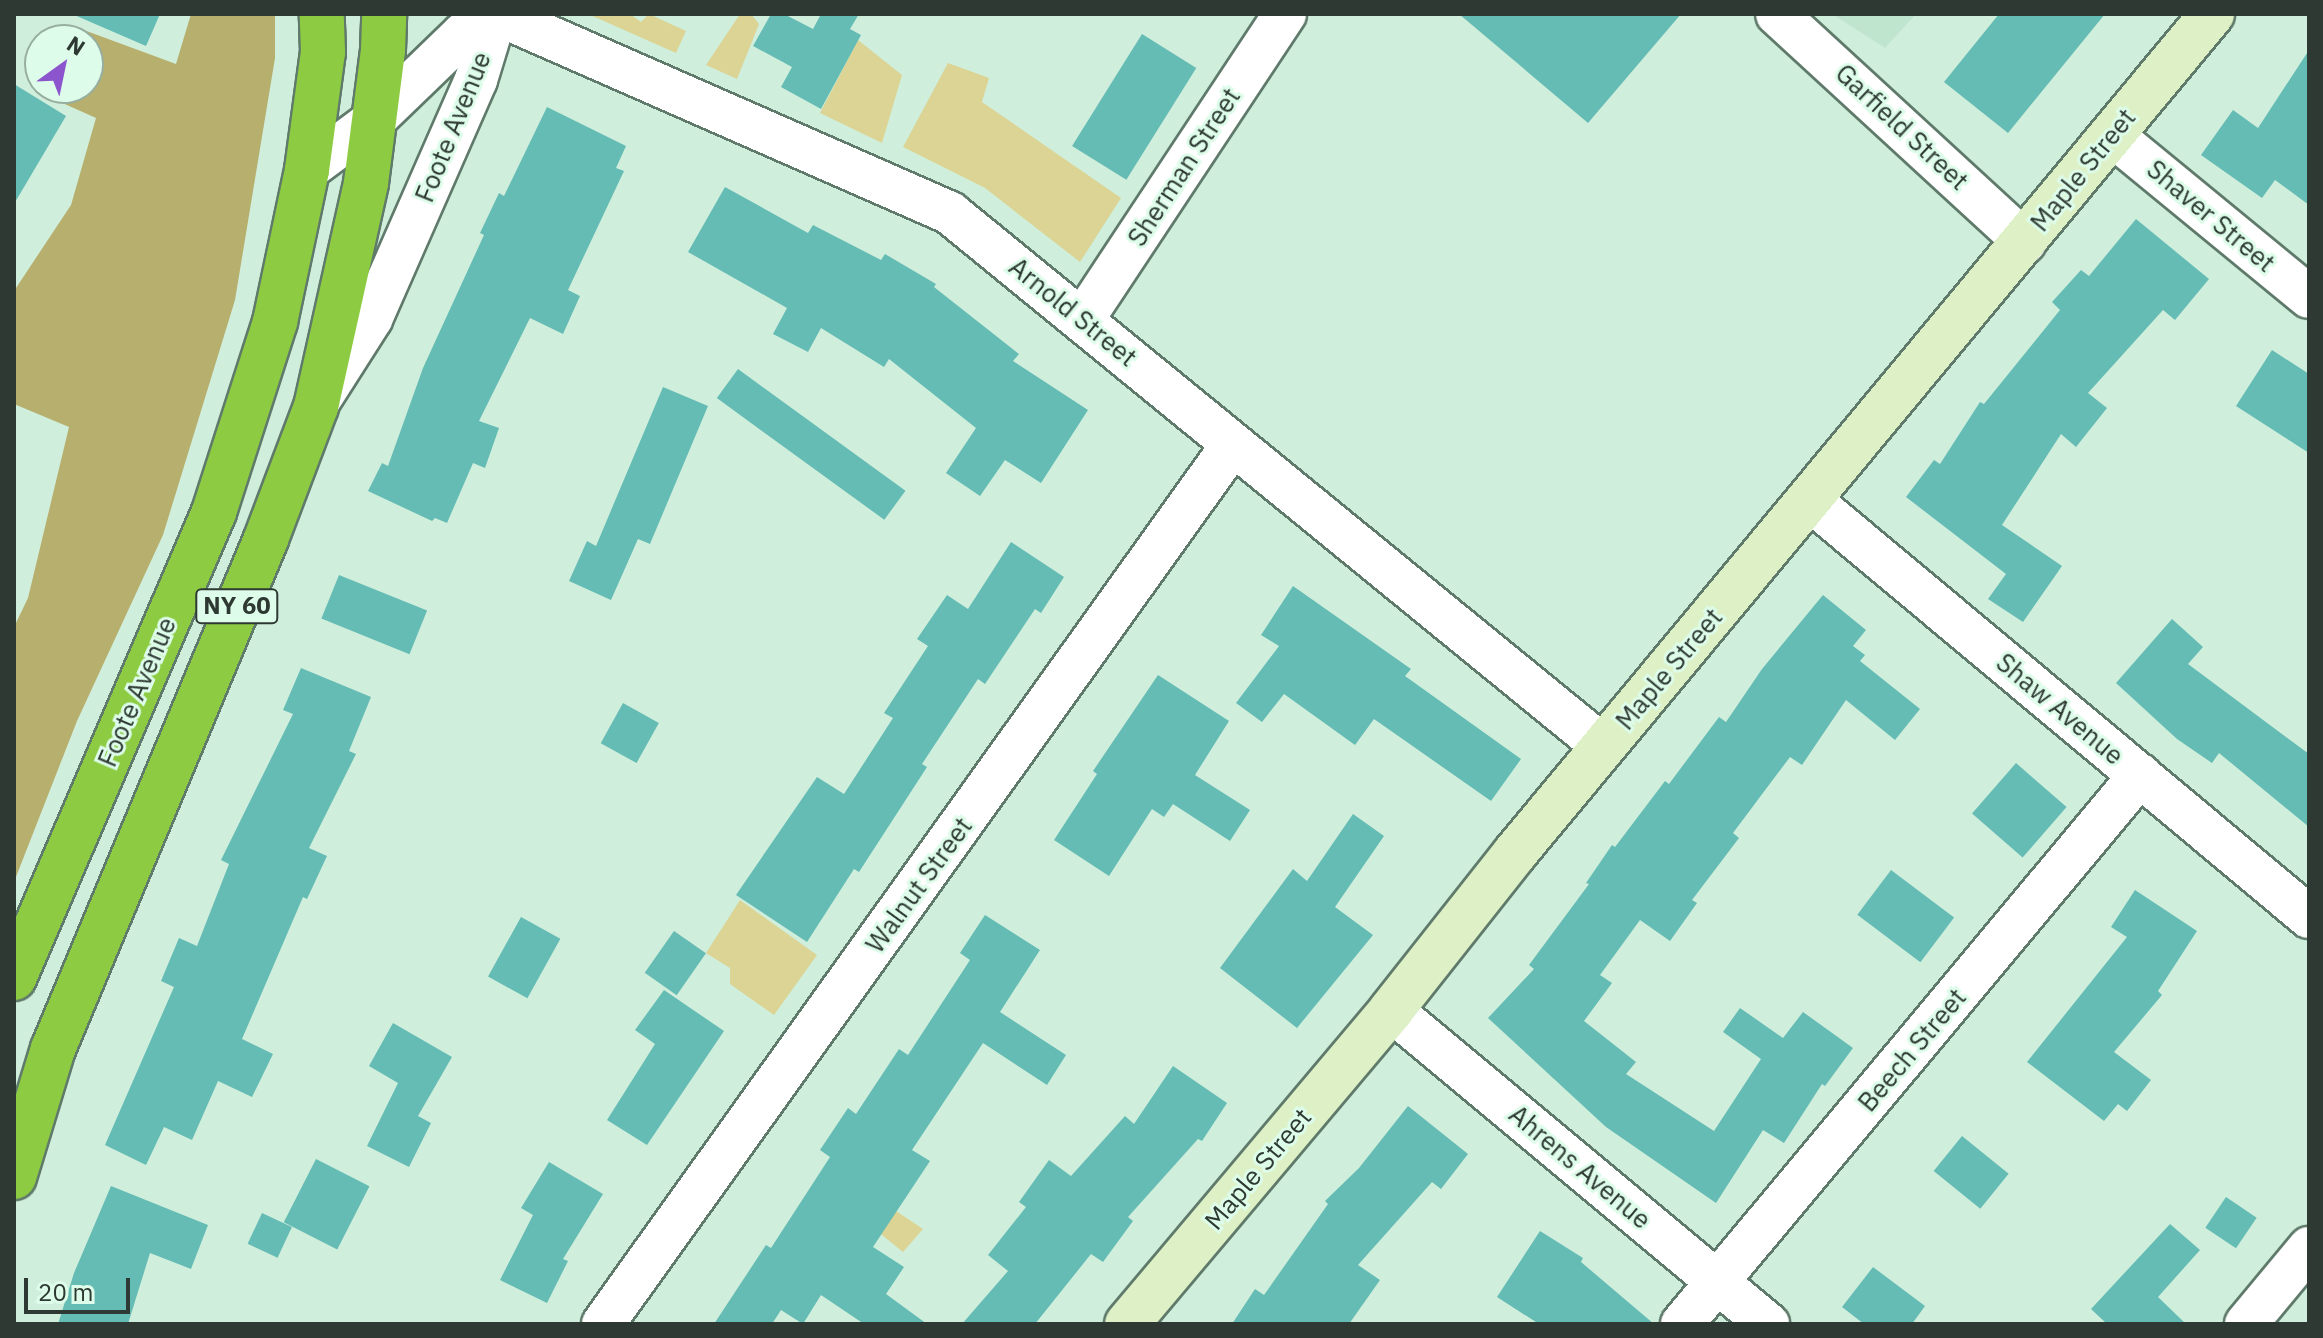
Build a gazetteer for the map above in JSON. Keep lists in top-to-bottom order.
{
  "streets": {
    "highway": ["Foote Avenue", "NY 60"],
    "street": [
      "Garfield Street",
      "Sherman Street",
      "Maple Street",
      "Shaver Street",
      "Arnold Street",
      "Shaw Avenue",
      "Walnut Street",
      "Beech Street",
      "Ahrens Avenue"
    ]
  },
  "crossings": [
    ["Foote Avenue", "Arnold Street"],
    ["Garfield Street", "Maple Street"],
    ["Sherman Street", "Arnold Street"],
    ["Maple Street", "Shaver Street"],
    ["Maple Street", "Arnold Street"],
    ["Maple Street", "Shaw Avenue"],
    ["Maple Street", "Ahrens Avenue"],
    ["Arnold Street", "Walnut Street"],
    ["Shaw Avenue", "Beech Street"],
    ["Beech Street", "Ahrens Avenue"]
  ],
  "scale_bar": "20 m",
  "north": "top right"
}
